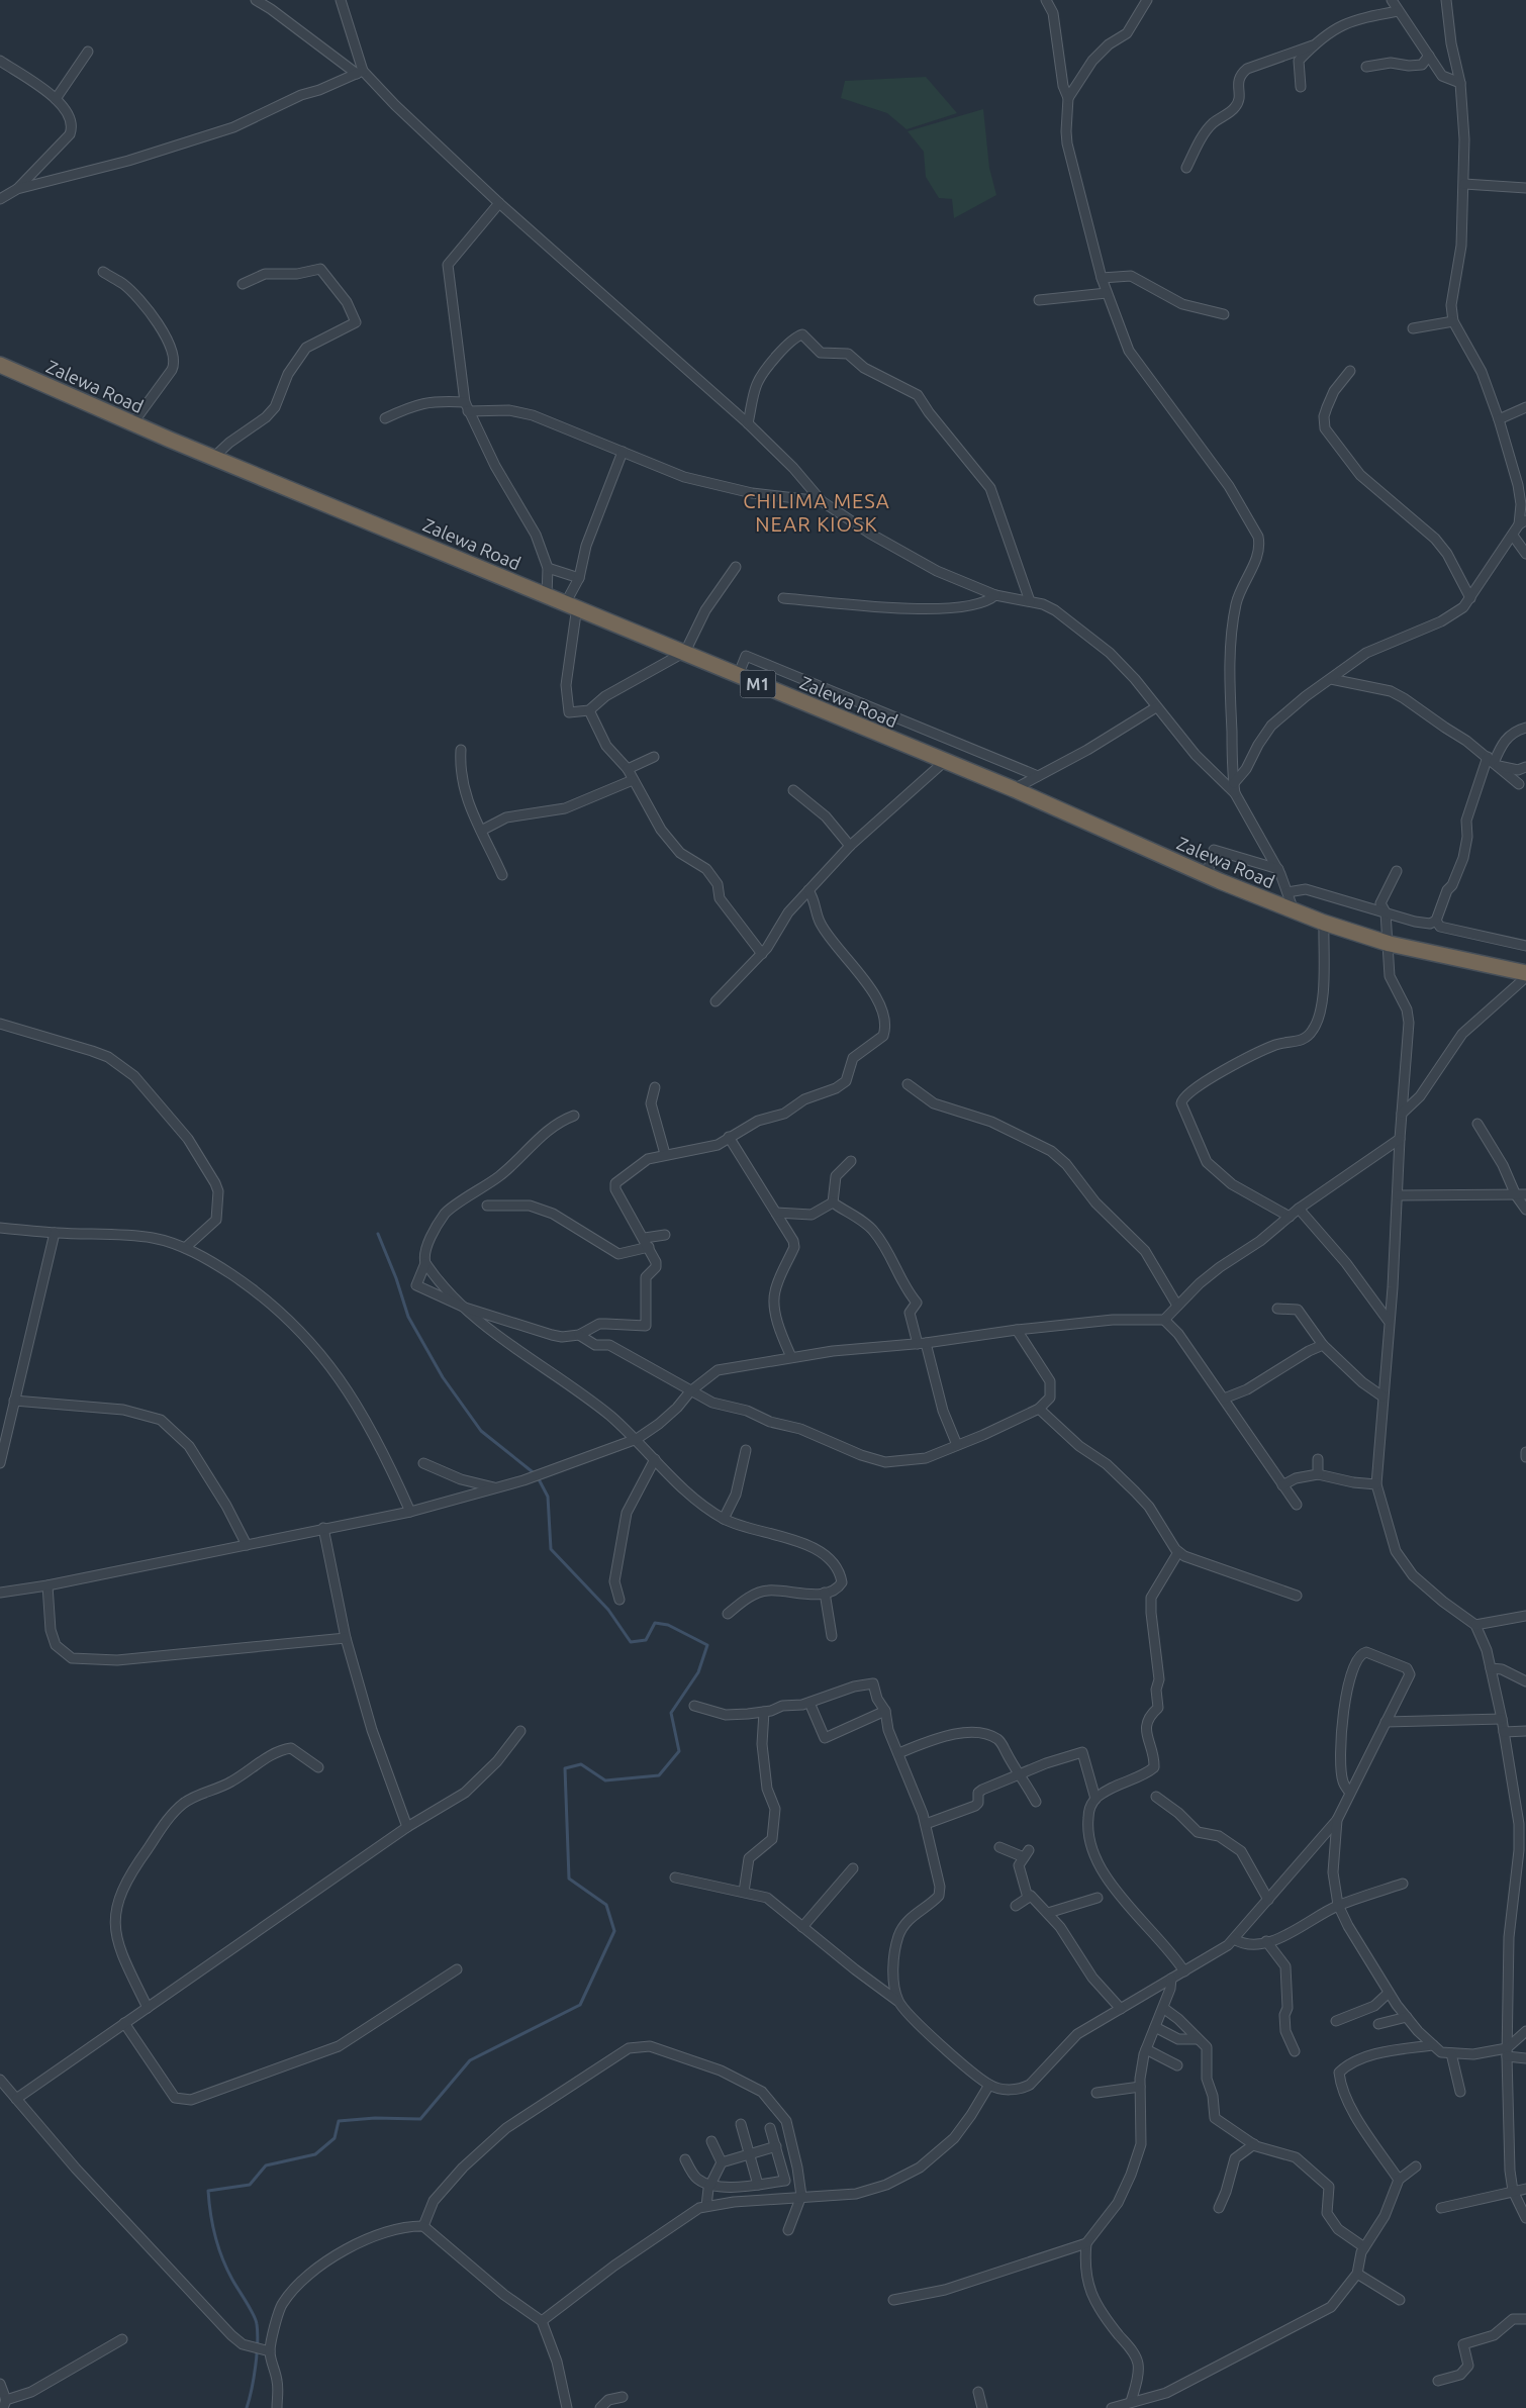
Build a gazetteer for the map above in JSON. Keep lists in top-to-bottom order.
{
  "streets": {
    "highway": ["Zalewa Road", "M1"]
  },
  "districts": ["CHILIMA MESA NEAR KIOSK"]
}
